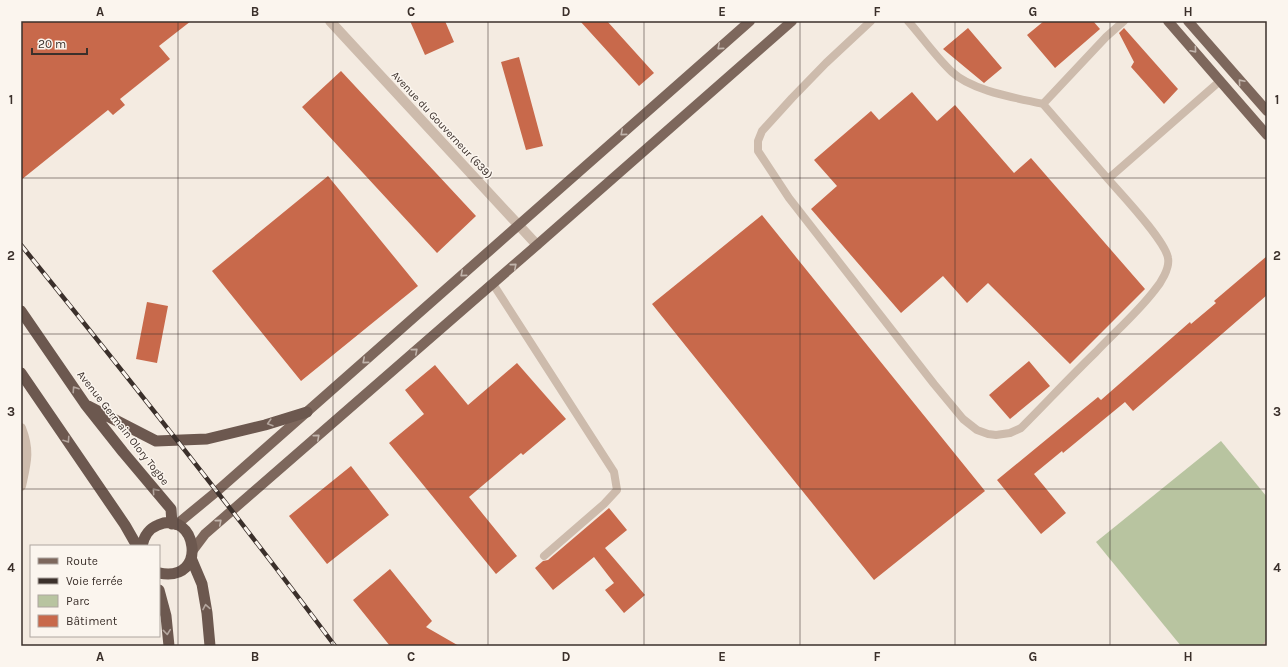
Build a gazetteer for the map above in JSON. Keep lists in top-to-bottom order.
{
  "streets": {
    "highway": ["Avenue Germain Olory Togbe"],
    "street": ["Avenue du Gouverneur (639)"]
  },
  "legend": [
    "Route",
    "Voie ferrée",
    "Parc",
    "Bâtiment"
  ],
  "scale_bar": "20 m",
  "grid": {
    "columns": [
      "A",
      "B",
      "C",
      "D",
      "E",
      "F",
      "G",
      "H"
    ],
    "rows": [
      "1",
      "2",
      "3",
      "4"
    ]
  }
}
